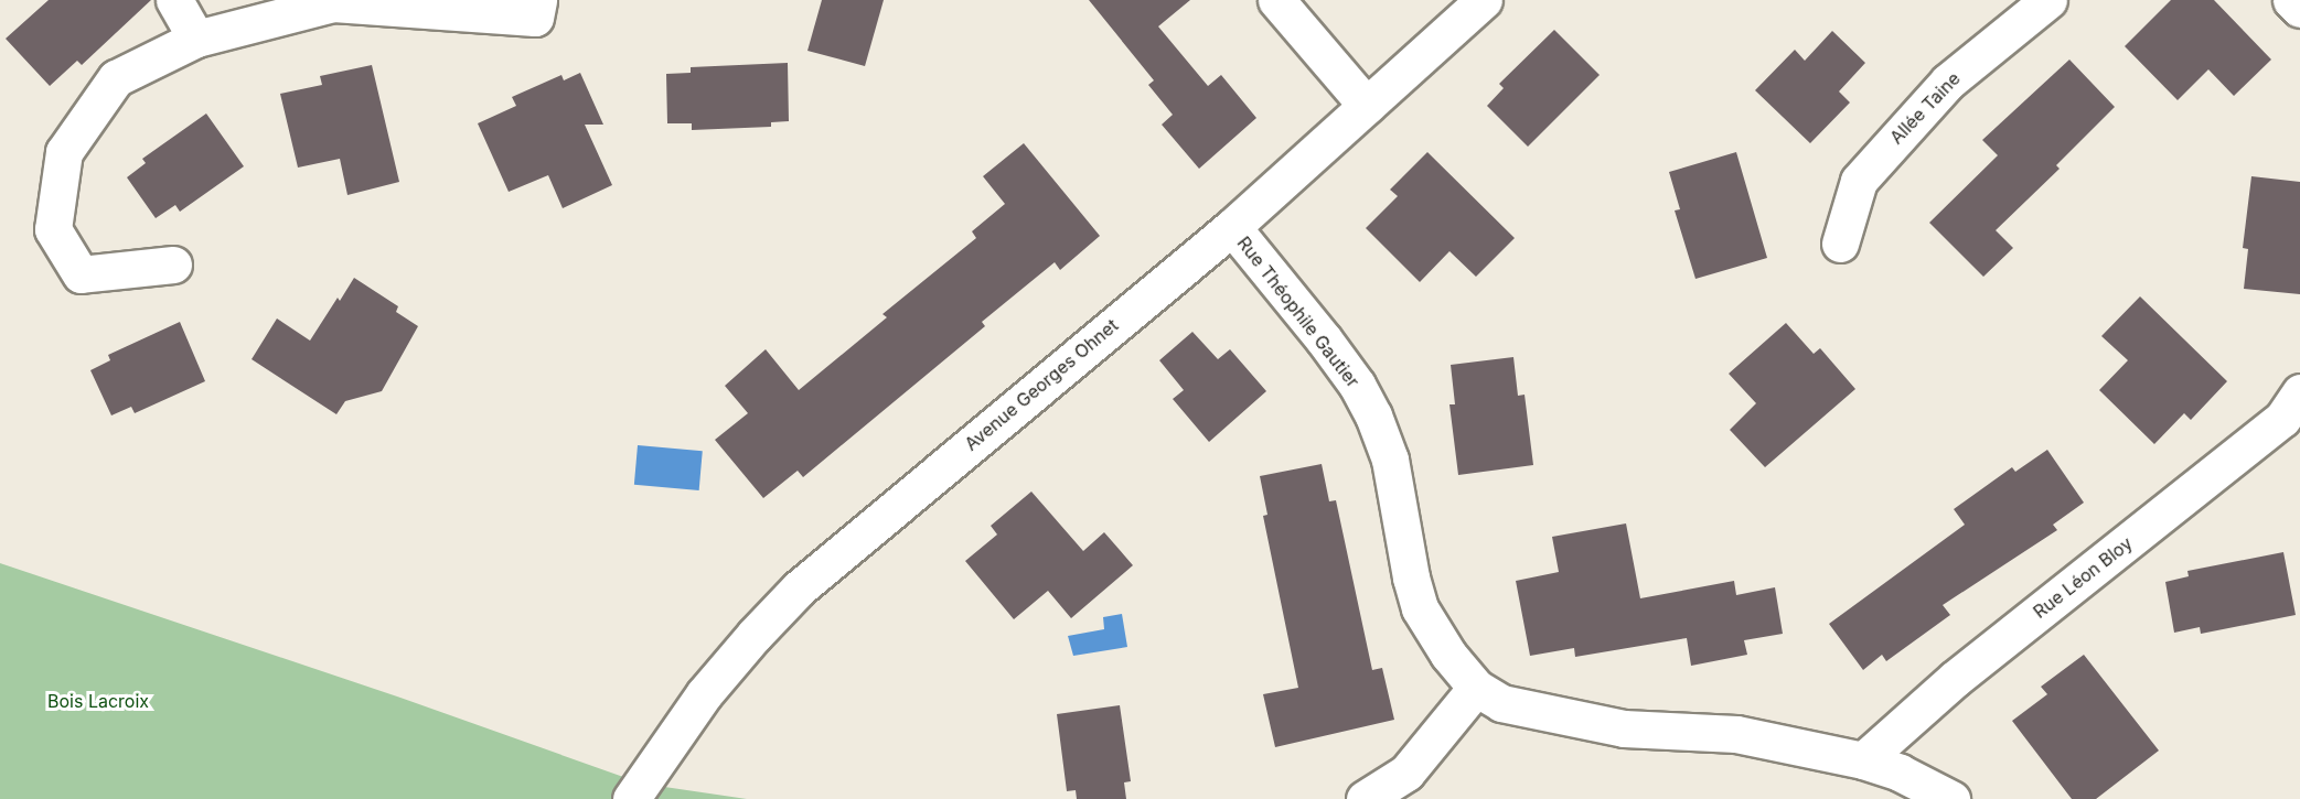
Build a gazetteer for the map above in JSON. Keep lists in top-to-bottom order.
{
  "streets": {
    "street": [
      "Allée Taine",
      "Rue Théophile Gautier",
      "Avenue Georges Ohnet",
      "Rue Léon Bloy"
    ]
  },
  "crossings": [
    ["Rue Théophile Gautier", "Avenue Georges Ohnet"],
    ["Rue Théophile Gautier", "Rue Léon Bloy"]
  ],
  "parks": ["Bois Lacroix"]
}
